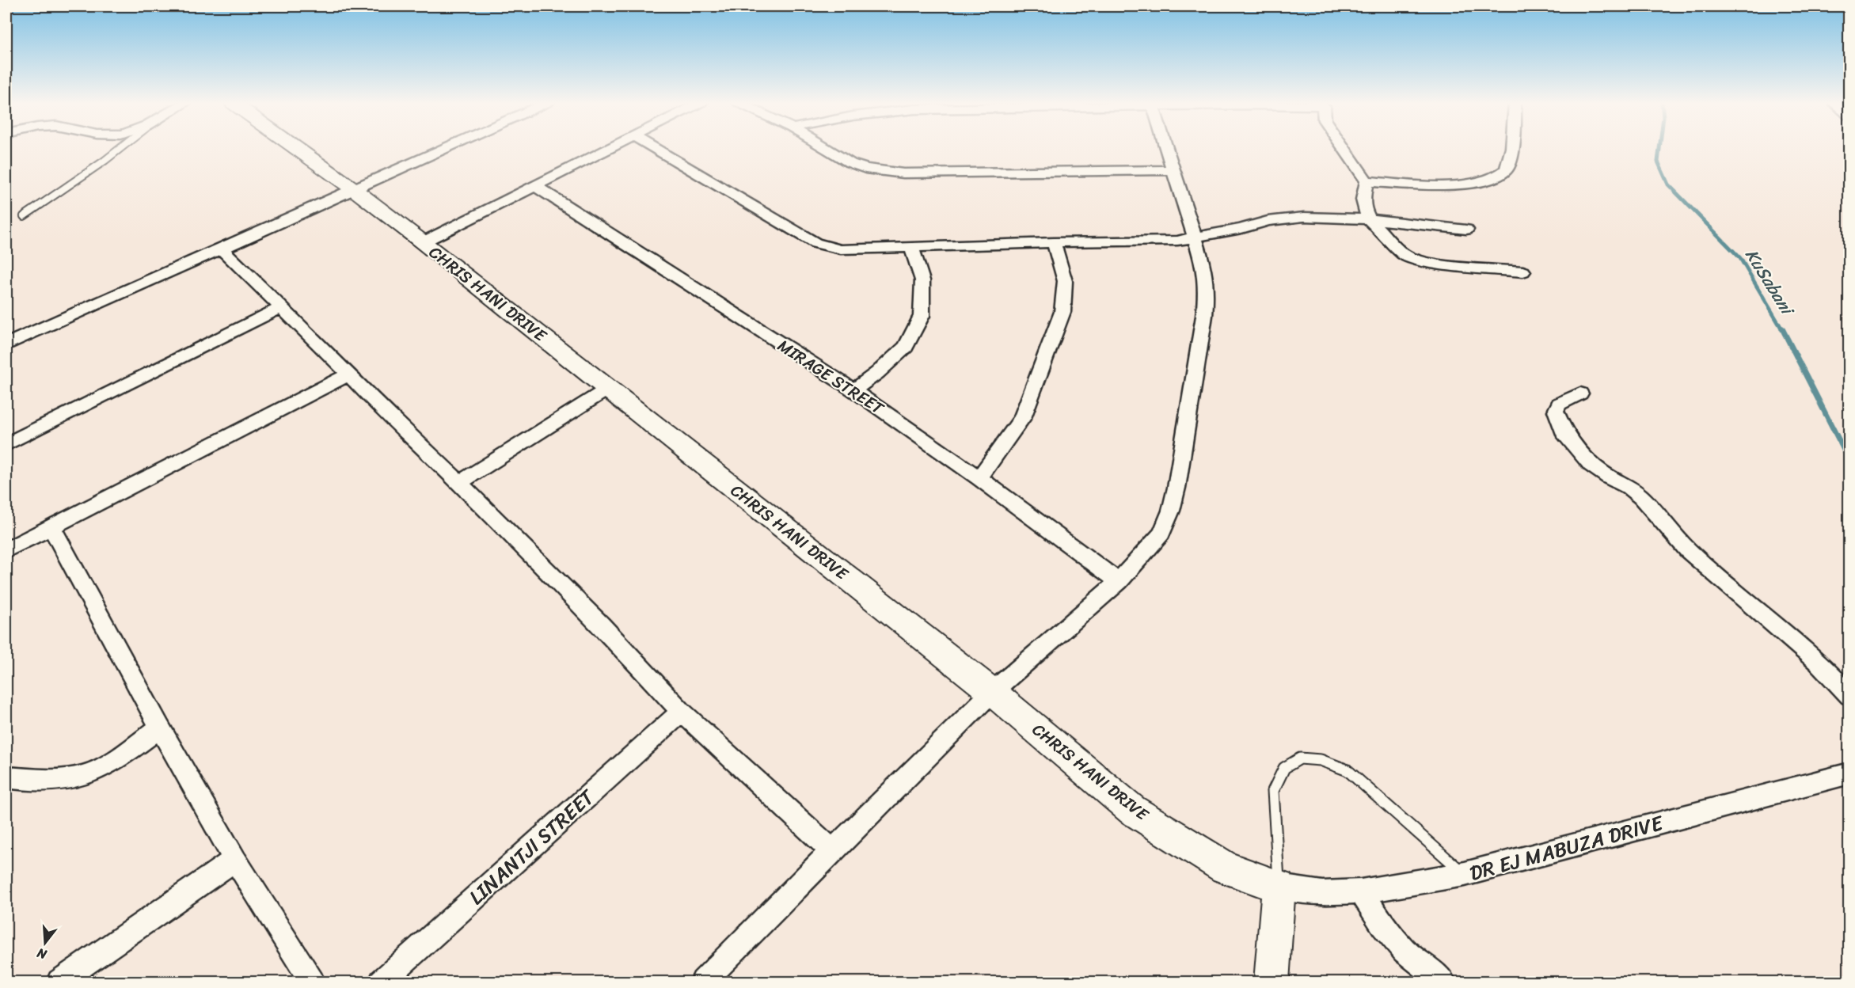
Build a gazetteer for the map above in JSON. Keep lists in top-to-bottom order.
{
  "streets": {
    "street": [
      "CHRIS HANI DRIVE",
      "MIRAGE STREET",
      "LINANTJI STREET",
      "DR EJ MABUZA DRIVE"
    ]
  },
  "crossings": [
    ["CHRIS HANI DRIVE", "DR EJ MABUZA DRIVE"]
  ],
  "water": ["KuSabani"],
  "north": "bottom"
}
